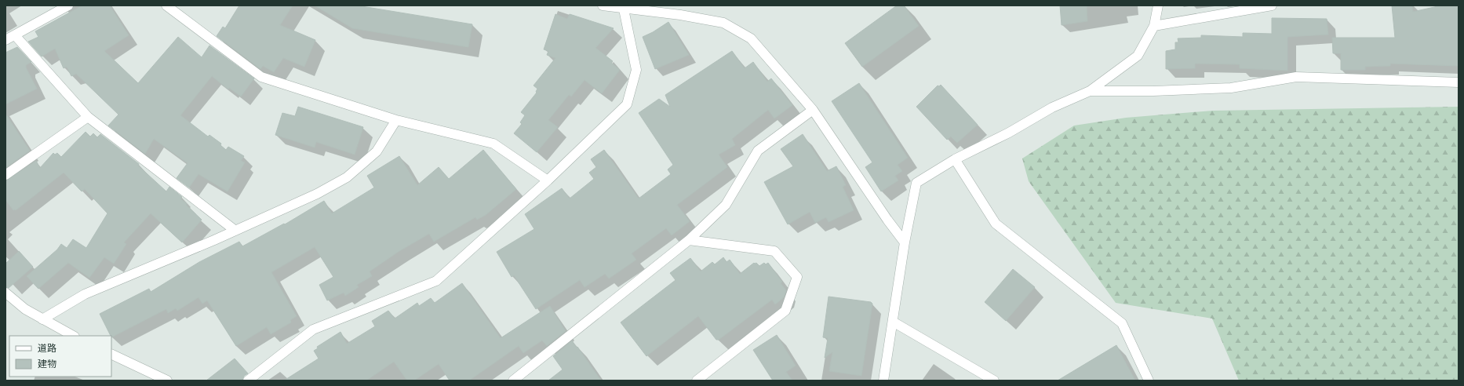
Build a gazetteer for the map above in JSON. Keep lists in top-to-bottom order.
{
  "legend": ["道路", "建物"]
}
